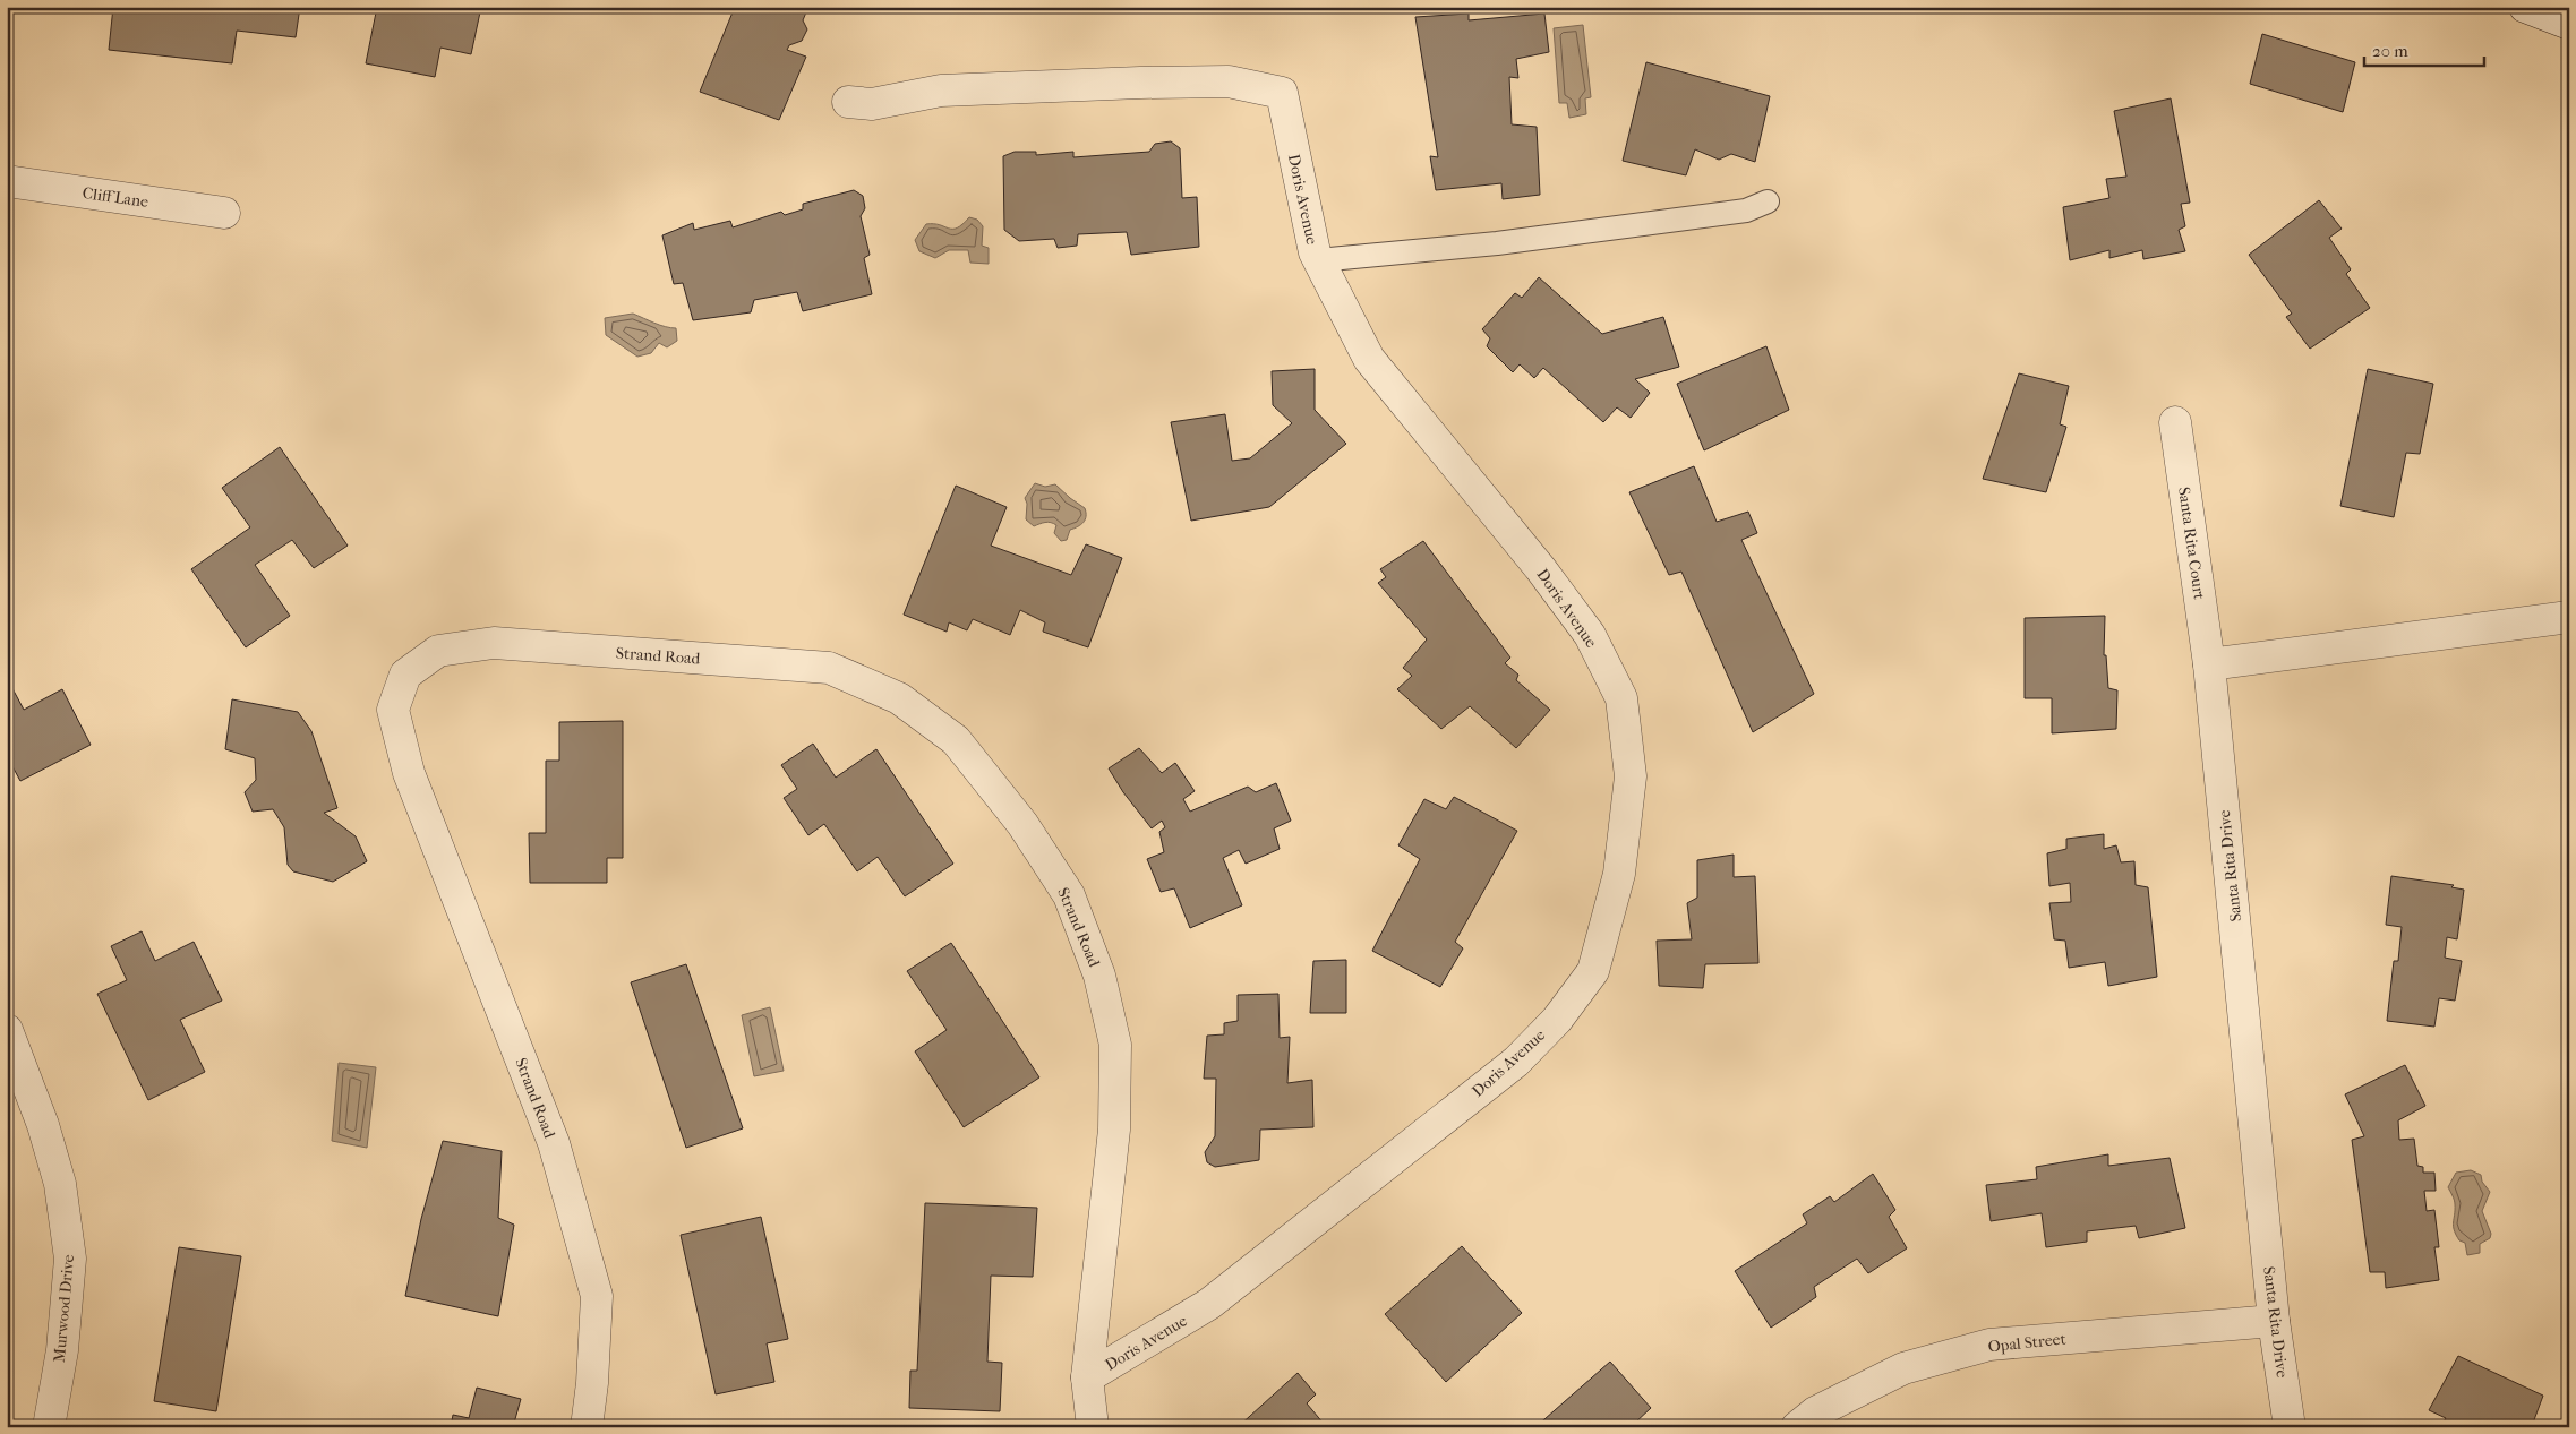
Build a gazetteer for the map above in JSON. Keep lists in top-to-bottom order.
{
  "streets": {
    "street": [
      "Cliff Lane",
      "Doris Avenue",
      "Santa Rita Court",
      "Strand Road",
      "Santa Rita Drive",
      "Murwood Drive",
      "Opal Street"
    ]
  },
  "crossings": [
    ["Doris Avenue", "Strand Road"],
    ["Santa Rita Court", "Santa Rita Drive"],
    ["Santa Rita Drive", "Opal Street"]
  ],
  "scale_bar": "20 m"
}
